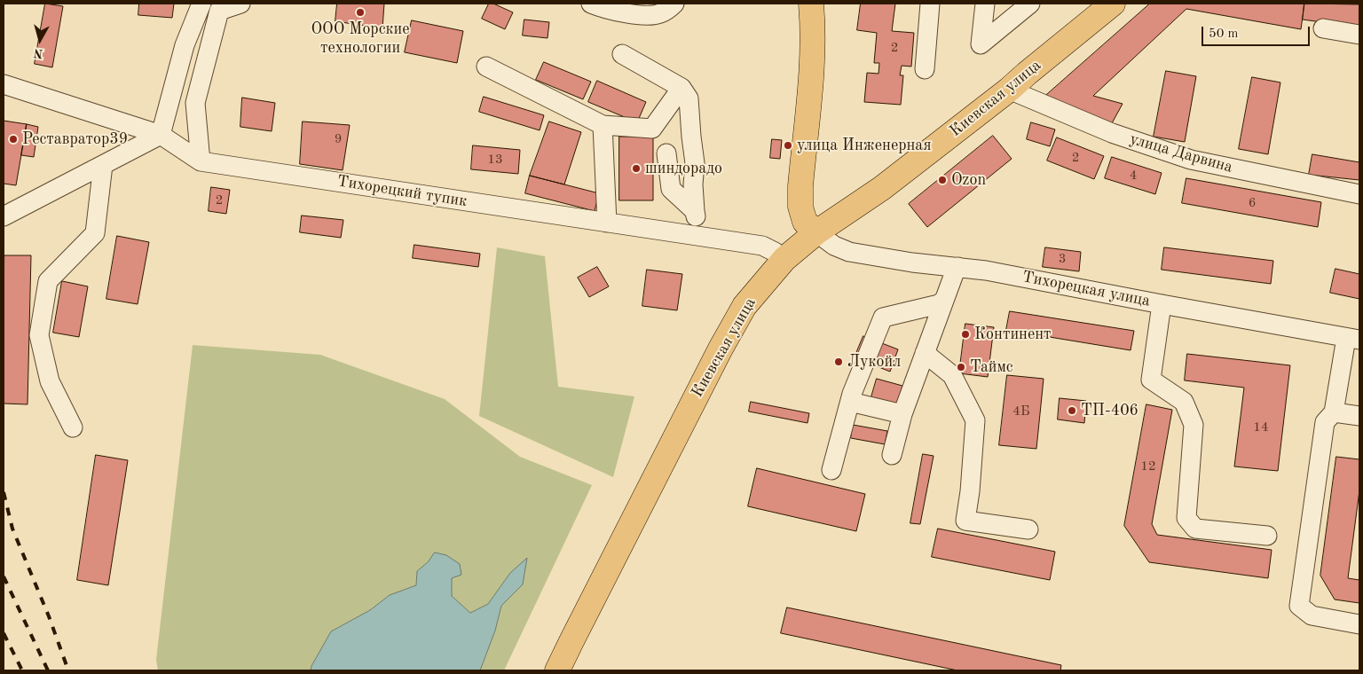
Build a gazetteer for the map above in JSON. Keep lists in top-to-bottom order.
{
  "streets": {
    "main road": ["Киевская улица"],
    "street": ["улица Дарвина", "Тихорецкий тупик", "Тихорецкая улица"]
  },
  "crossings": [
    ["Киевская улица", "улица Дарвина"],
    ["Киевская улица", "Тихорецкий тупик"],
    ["Киевская улица", "Тихорецкая улица"]
  ],
  "places": [
    "ООО Морские технологии",
    "Реставратор39",
    "улица Инженерная",
    "шиндорадо",
    "Ozon",
    "Континент",
    "Лукойл",
    "Таймс",
    "ТП-406"
  ],
  "house_numbers": [
    "2",
    "9",
    "2",
    "13",
    "4",
    "2",
    "6",
    "3",
    "4Б",
    "14",
    "12"
  ],
  "scale_bar": "50 m",
  "north": "bottom"
}
